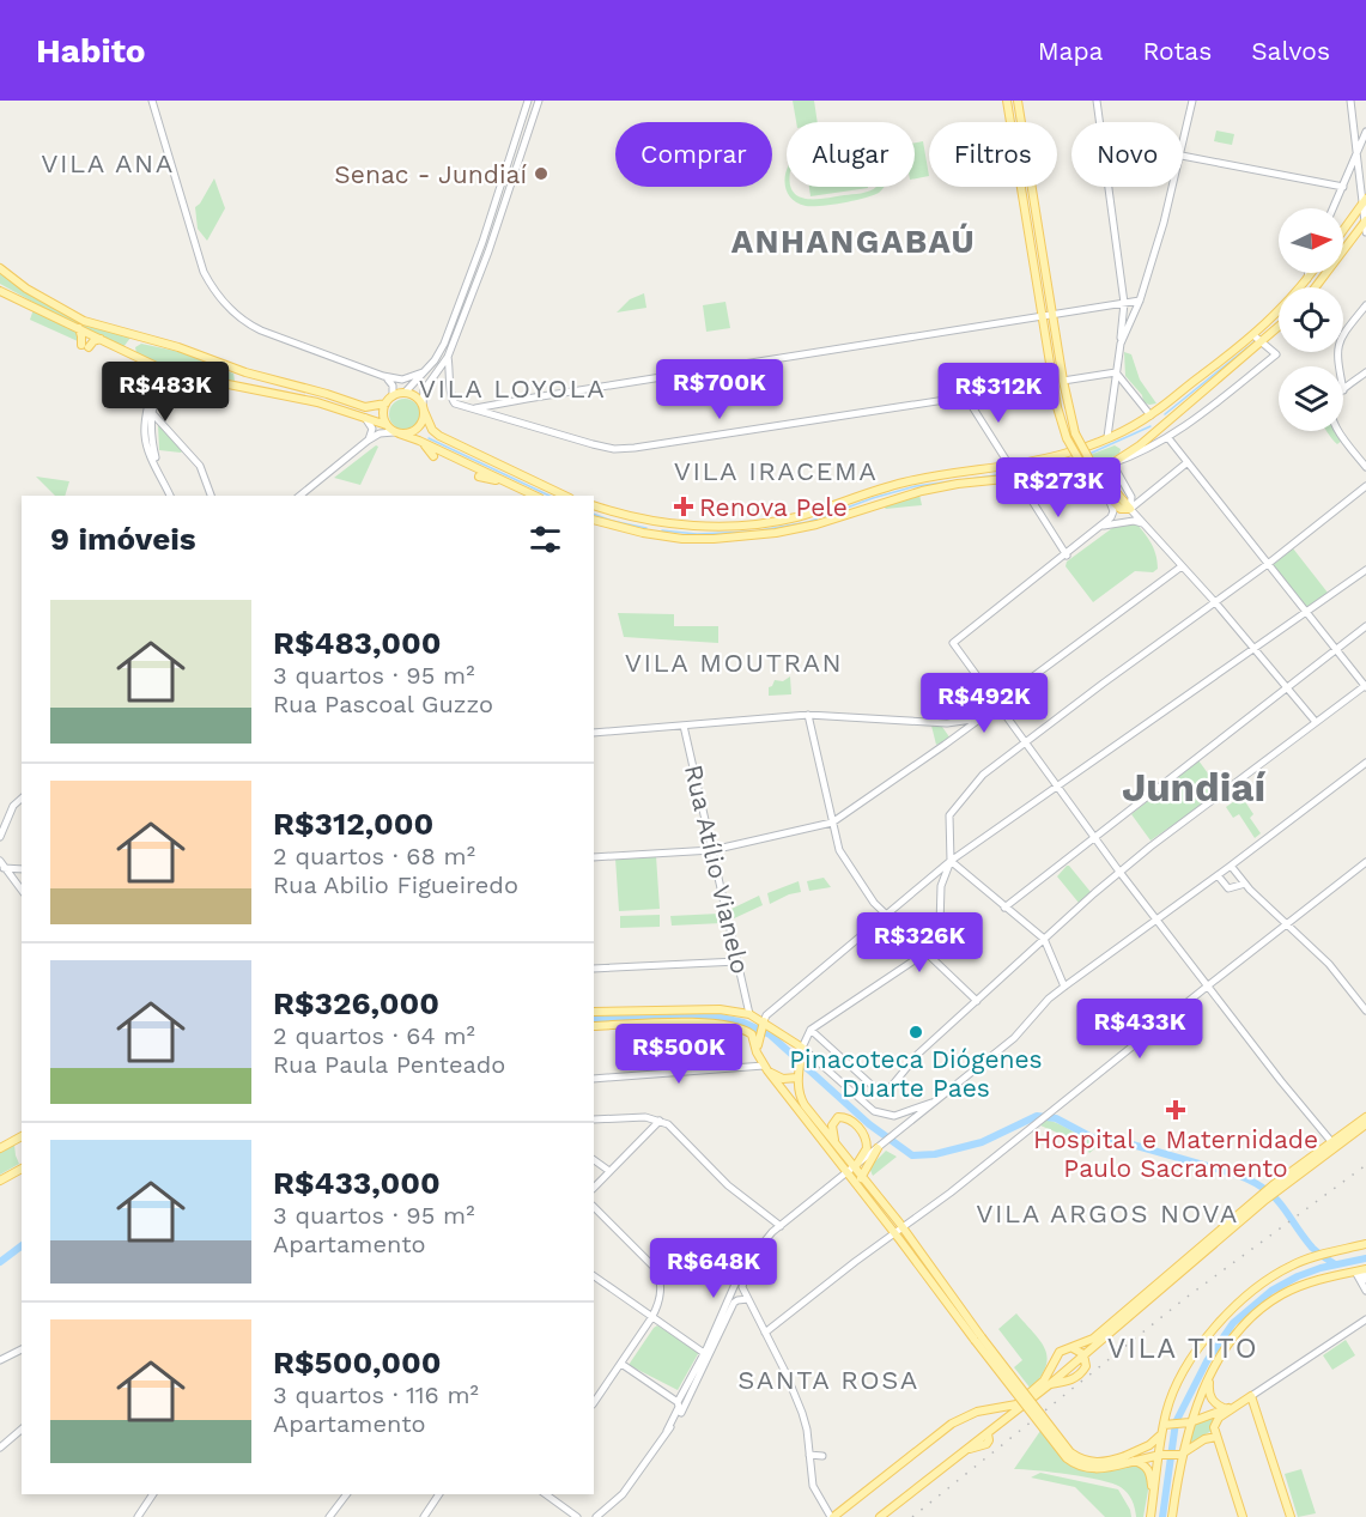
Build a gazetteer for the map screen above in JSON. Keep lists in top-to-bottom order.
{
  "streets": {
    "street": ["Rua Atílio Vianelo"]
  },
  "districts": [
    "VILA ANA",
    "ANHANGABAÚ",
    "VILA LOYOLA",
    "VILA IRACEMA",
    "VILA MOUTRAN",
    "Jundiaí",
    "VILA ARGOS NOVA",
    "VILA TITO",
    "SANTA ROSA"
  ],
  "places": {
    "other": ["Senac - Jundiaí", "Pinacoteca Diógenes Duarte Paes"],
    "health": ["Renova Pele", "Hospital e Maternidade Paulo Sacramento"]
  },
  "north": "right",
  "page": {
    "header": "Habito",
    "nav": ["Mapa", "Rotas", "Salvos"],
    "chip": [
      "Comprar",
      "Alugar",
      "Filtros",
      "Novo"
    ],
    "price": [
      "R$700K",
      "R$483K",
      "R$312K",
      "R$273K",
      "R$492K",
      "R$326K",
      "R$433K",
      "R$500K",
      "R$648K"
    ],
    "heading": "9 imóveis",
    "list": [
      {
        "name": "R$483,000",
        "note": "3 quartos · 95 m² · Rua Pascoal Guzzo"
      },
      {
        "name": "R$312,000",
        "note": "2 quartos · 68 m² · Rua Abilio Figueiredo"
      },
      {
        "name": "R$326,000",
        "note": "2 quartos · 64 m² · Rua Paula Penteado"
      },
      {
        "name": "R$433,000",
        "note": "3 quartos · 95 m² · Apartamento"
      },
      {
        "name": "R$500,000",
        "note": "3 quartos · 116 m² · Apartamento"
      }
    ]
  }
}
